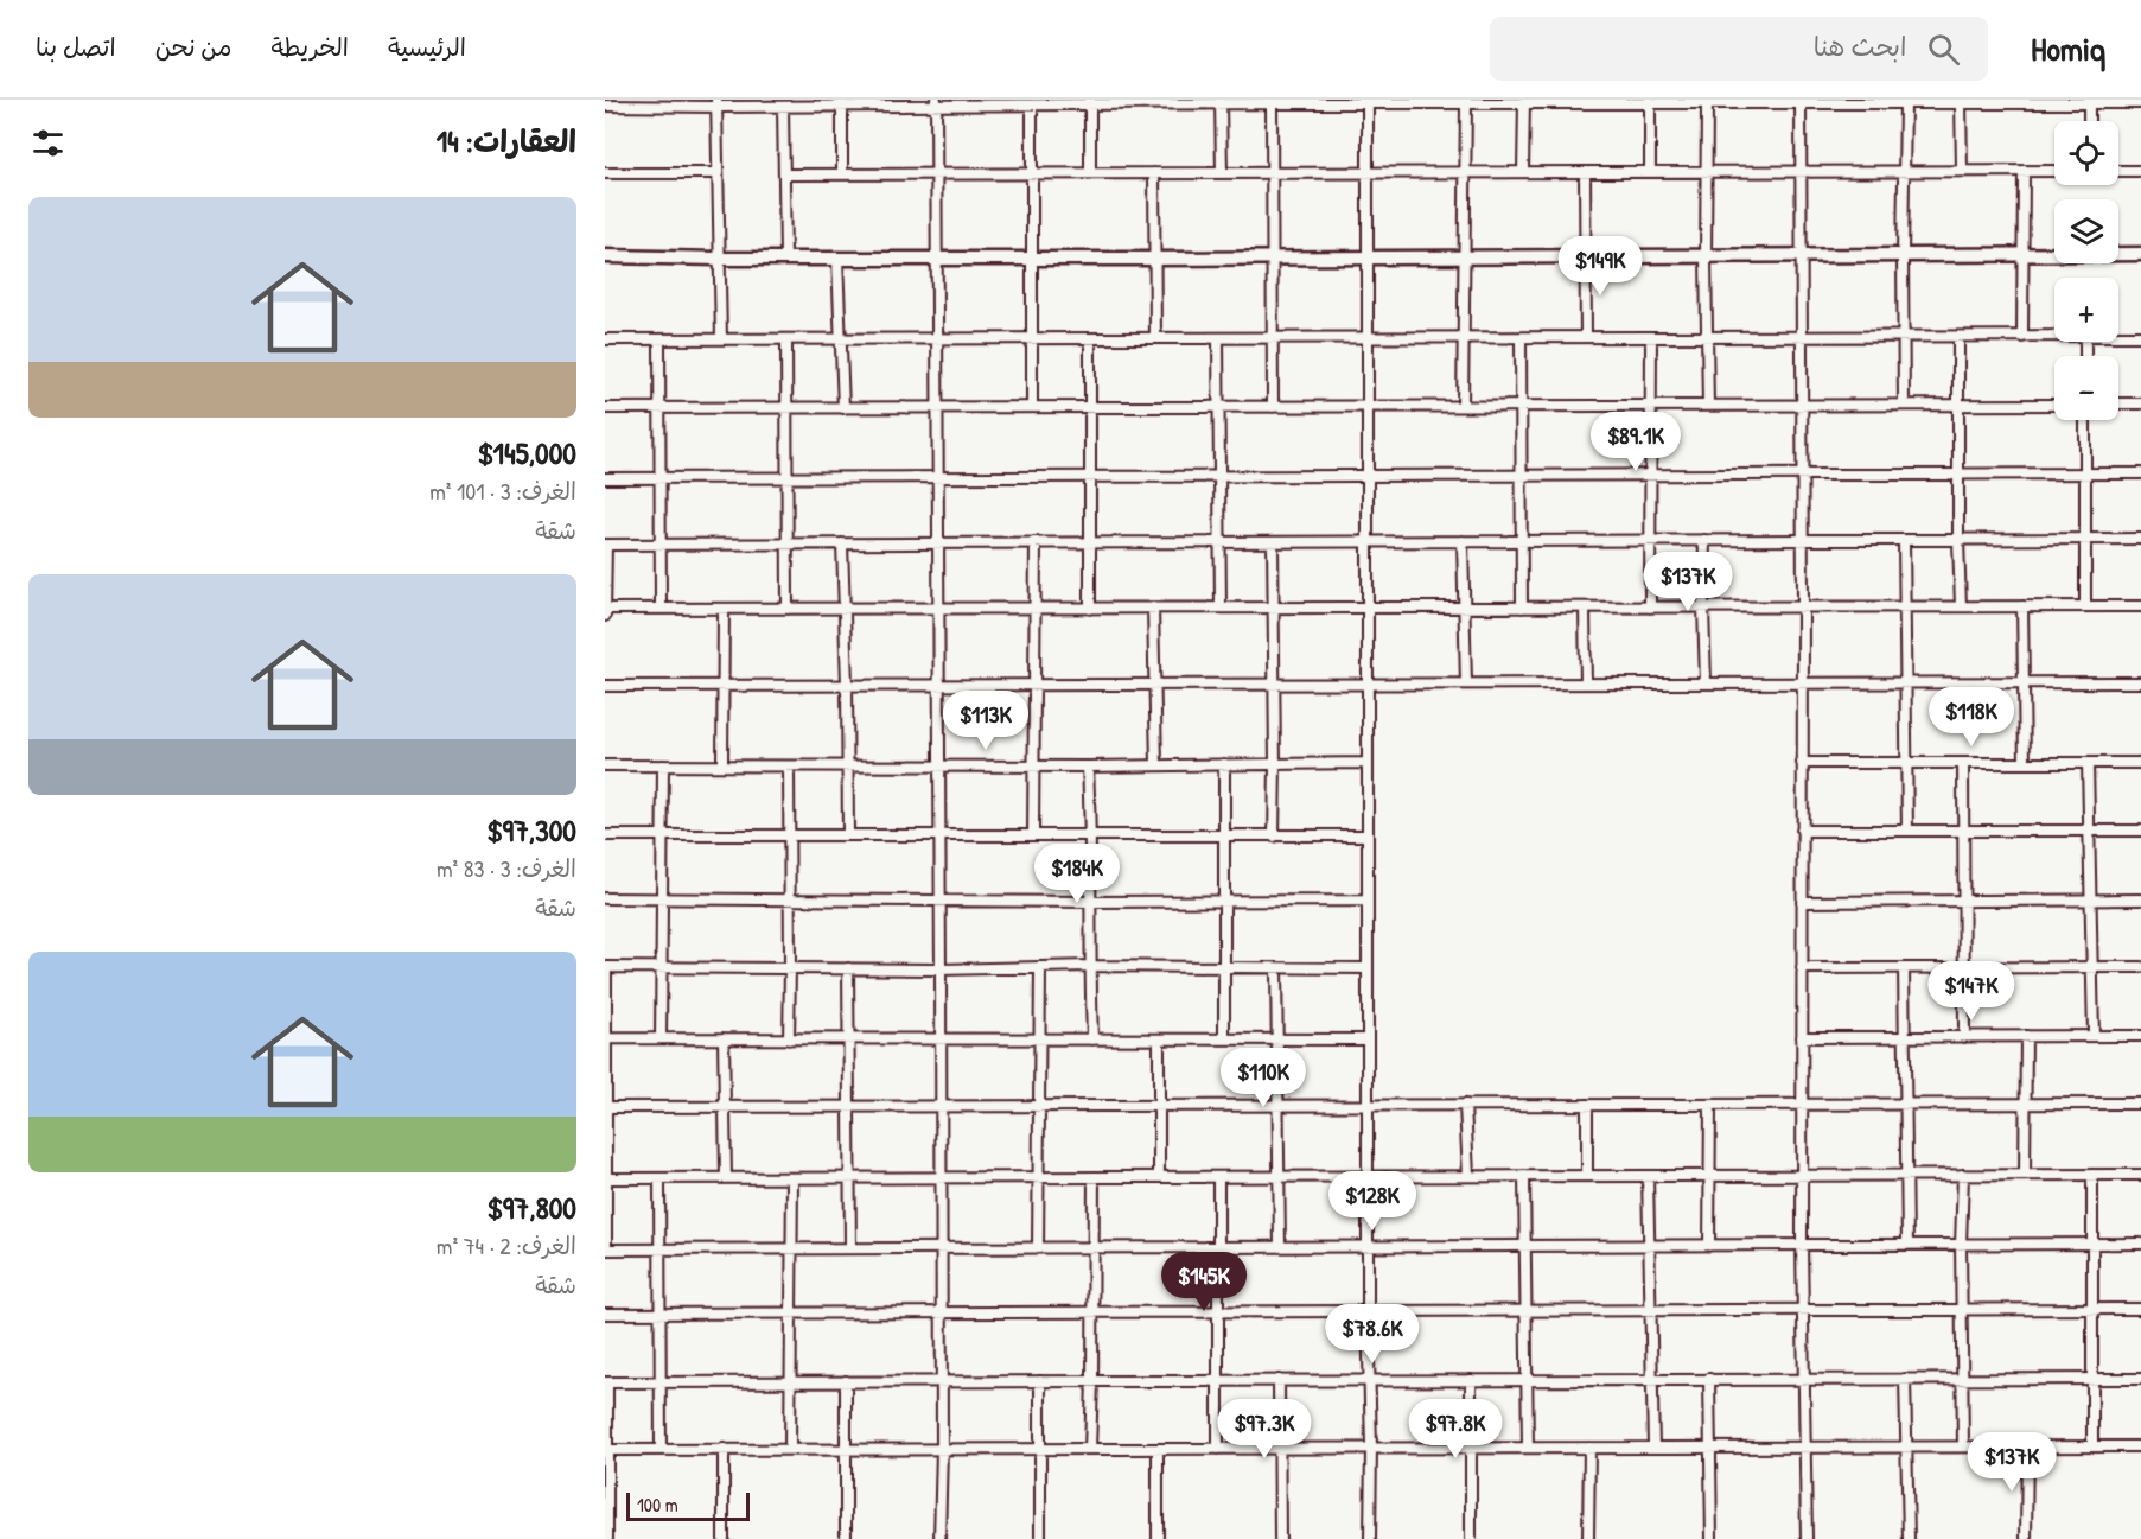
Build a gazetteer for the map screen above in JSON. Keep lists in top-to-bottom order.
{
  "scale_bar": "100 m",
  "page": {
    "header": "Homiq",
    "search": "ابحث هنا",
    "nav": [
      "الرئيسية",
      "الخريطة",
      "من نحن",
      "اتصل بنا"
    ],
    "heading": "العقارات: 14",
    "map_buttons": ["+", "−"],
    "list": [
      {
        "name": "$145,000",
        "note": "الغرف: 3 · 101 m² · شقة"
      },
      {
        "name": "$97,300",
        "note": "الغرف: 3 · 83 m² · شقة"
      },
      {
        "name": "$97,800",
        "note": "الغرف: 2 · 74 m² · شقة"
      }
    ],
    "price": [
      "$149K",
      "$89.1K",
      "$137K",
      "$118K",
      "$113K",
      "$184K",
      "$147K",
      "$110K",
      "$128K",
      "$145K",
      "$78.6K",
      "$97.3K",
      "$97.8K",
      "$137K"
    ],
    "scale": "100 m"
  }
}
